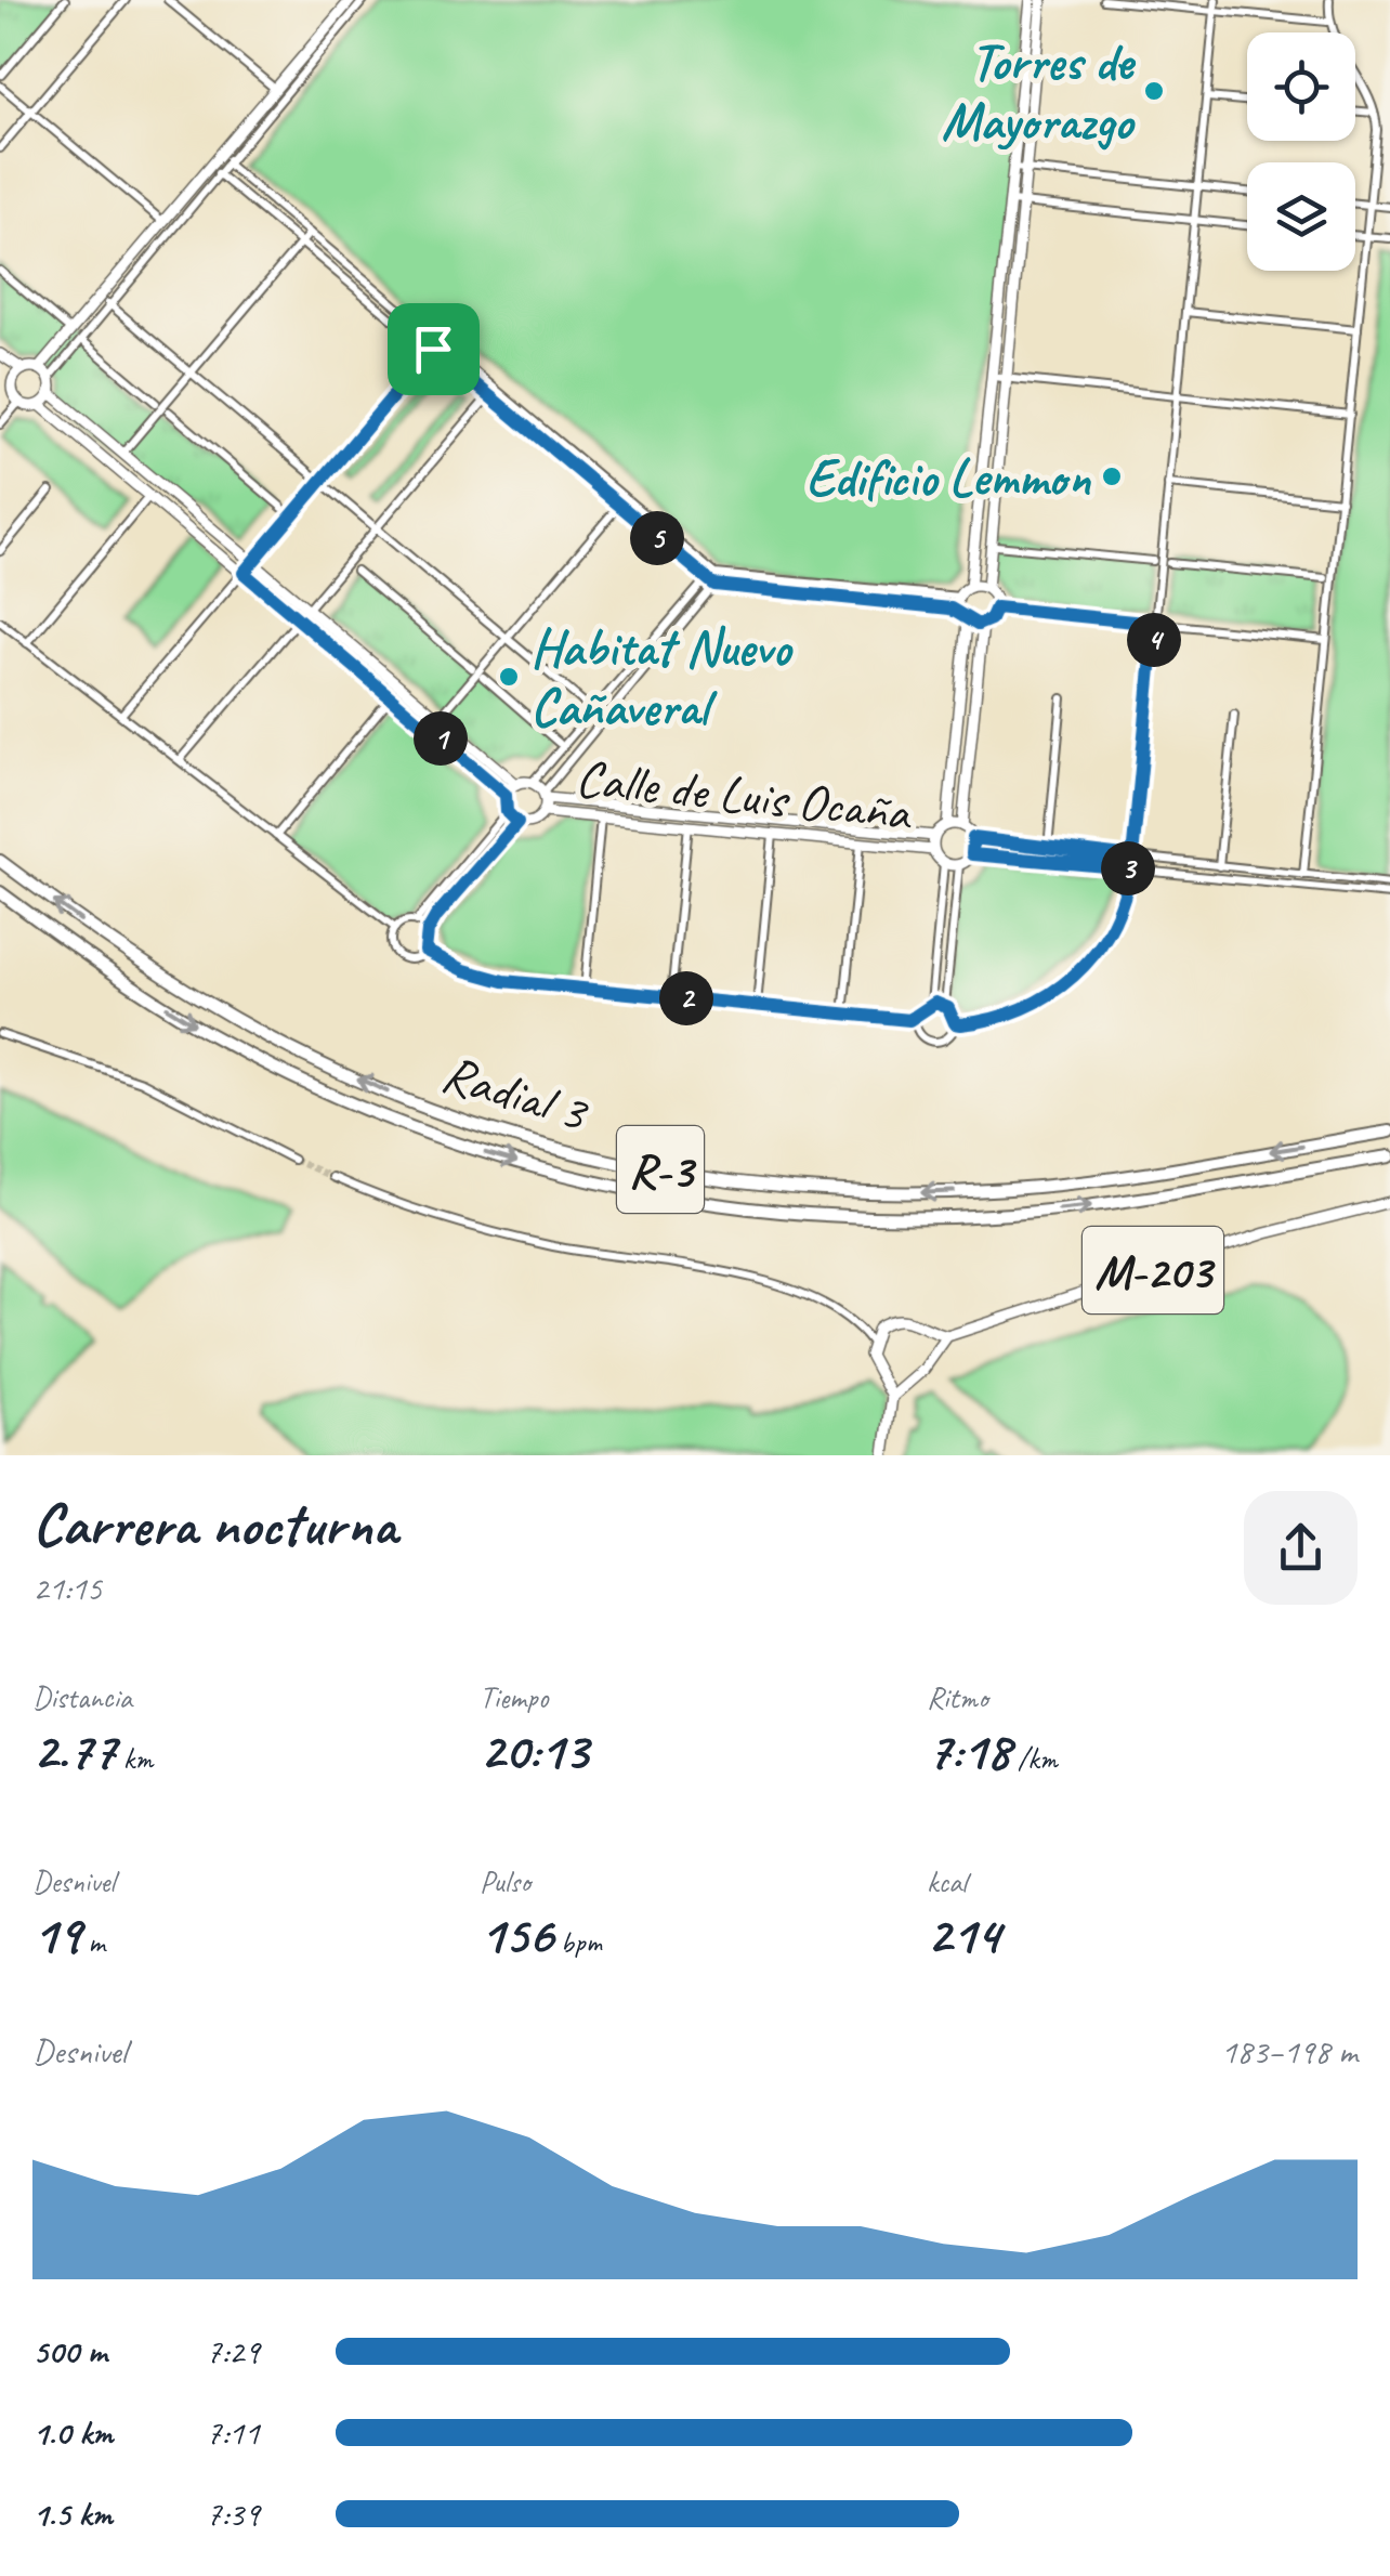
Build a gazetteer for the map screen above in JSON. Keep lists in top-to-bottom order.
{
  "streets": {
    "highway": ["Radial 3", "R-3"],
    "main road": ["Calle de Luis Ocaña", "M-203"]
  },
  "places": ["Torres de Mayorazgo", "Edificio Lemmon", "Habitat Nuevo Cañaveral"],
  "page": {
    "pins": [
      "5",
      "4",
      "1",
      "3",
      "2"
    ],
    "heading": ["Carrera nocturna", "21:15"],
    "stats": [
      ["Distancia", "2.77 km"],
      ["Tiempo", "20:13"],
      ["Ritmo", "7:18 /km"],
      ["Desnivel", "19 m"],
      ["Pulso", "156 bpm"],
      ["kcal", "214"]
    ],
    "chart": ["Desnivel", "183–198 m"],
    "list": [
      {
        "name": "500 m",
        "note": "7:29"
      },
      {
        "name": "1.0 km",
        "note": "7:11"
      },
      {
        "name": "1.5 km",
        "note": "7:39"
      }
    ]
  }
}
